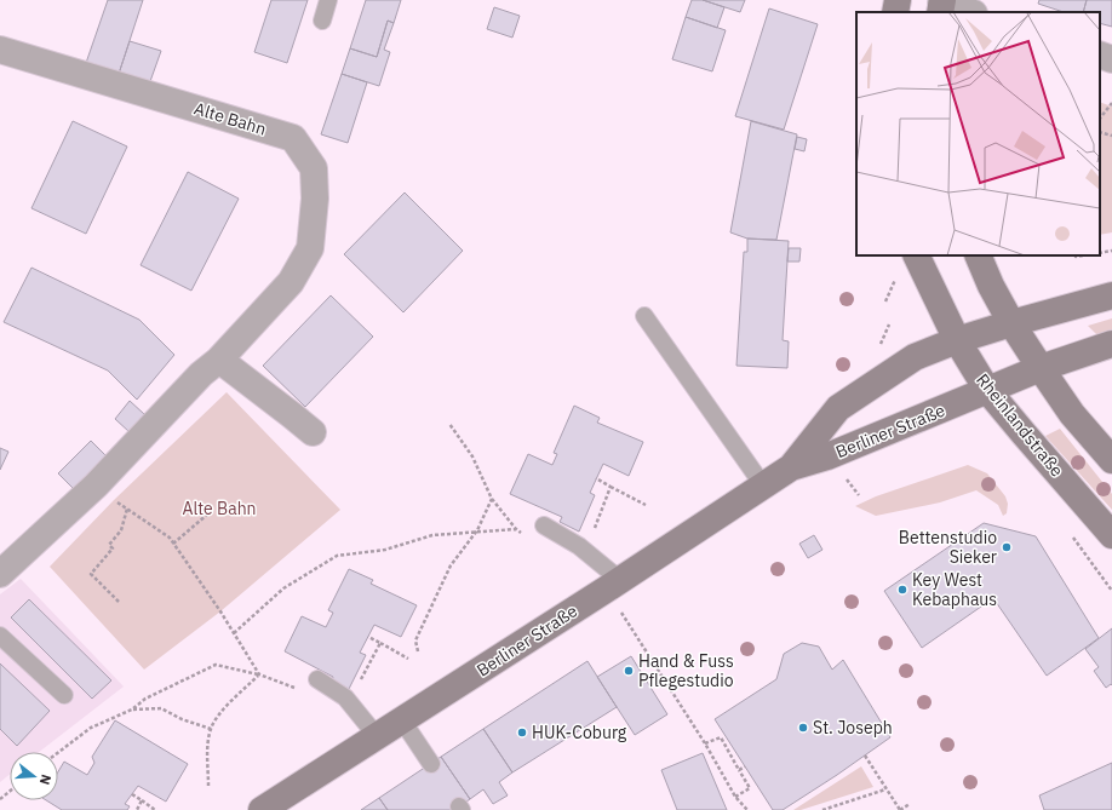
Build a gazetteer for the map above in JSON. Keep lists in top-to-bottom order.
{
  "streets": {
    "main road": ["Rheinlandstraße", "Berliner Straße"],
    "street": ["Alte Bahn"]
  },
  "crossings": [
    ["Rheinlandstraße", "Berliner Straße"]
  ],
  "parks": ["Alte Bahn"],
  "places": [
    "Bettenstudio Sieker",
    "Key West Kebaphaus",
    "Hand & Fuss Pflegestudio",
    "St. Joseph",
    "HUK-Coburg"
  ],
  "north": "right"
}
